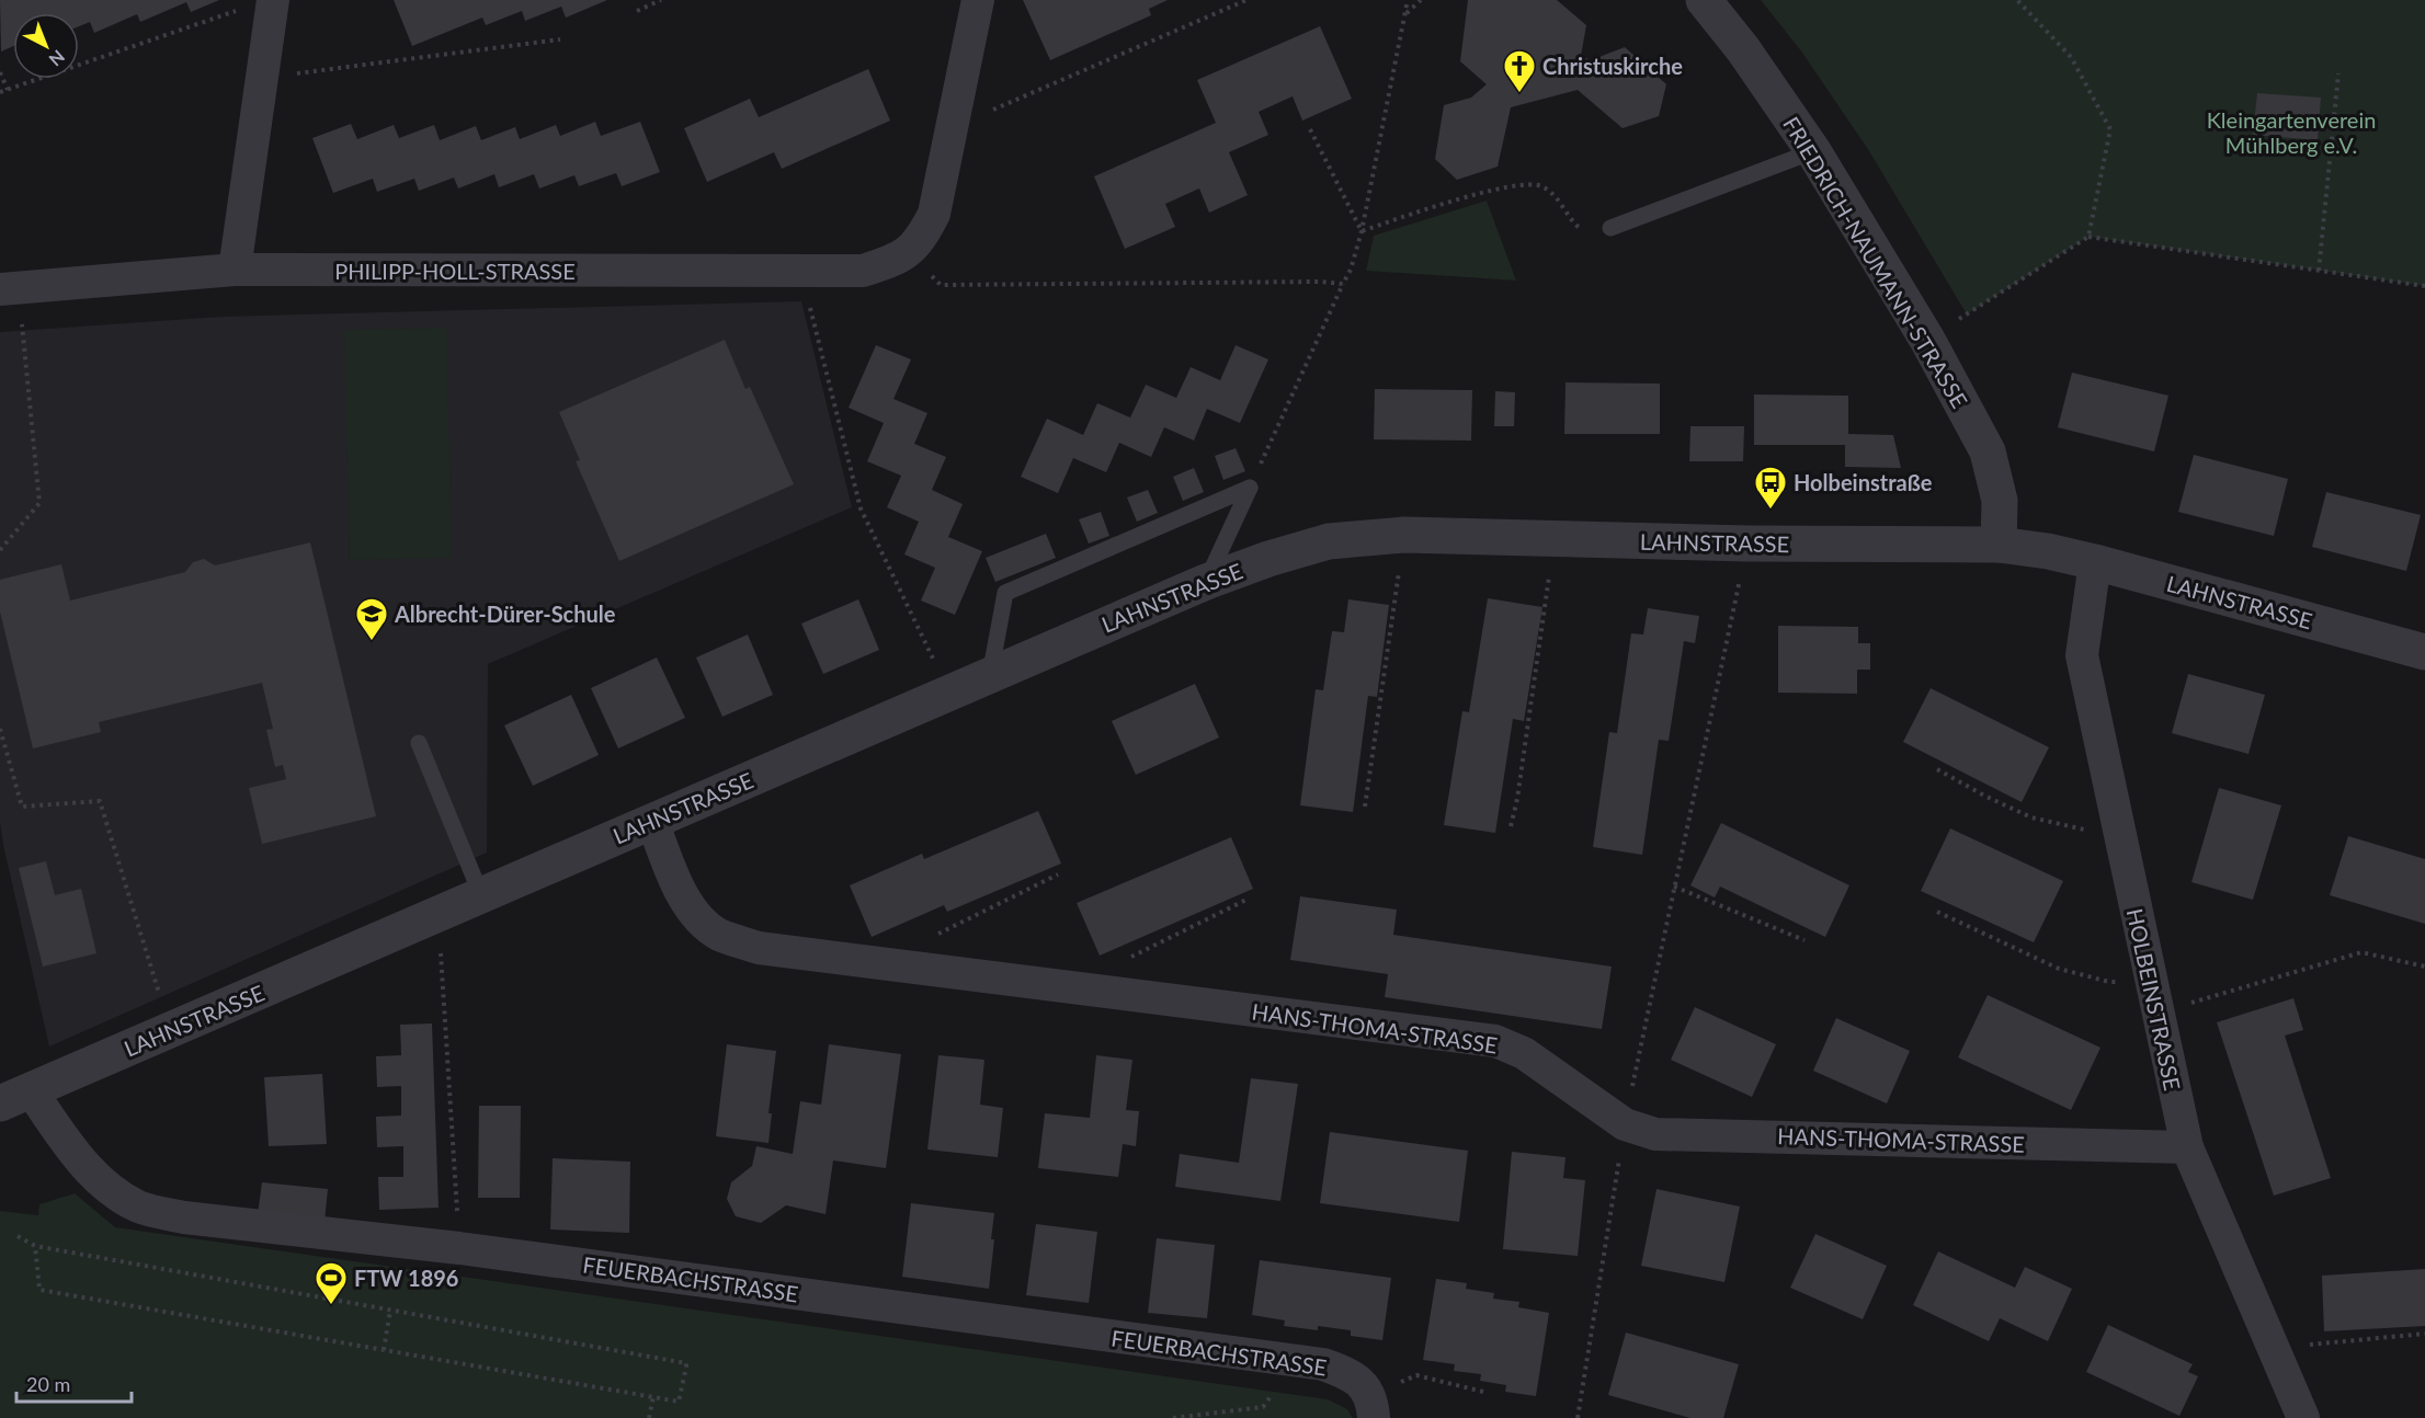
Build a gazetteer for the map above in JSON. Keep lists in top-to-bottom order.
{
  "streets": {
    "street": [
      "FRIEDRICH-NAUMANN-STRASSE",
      "PHILIPP-HOLL-STRASSE",
      "LAHNSTRASSE",
      "HOLBEINSTRASSE",
      "HANS-THOMA-STRASSE",
      "FEUERBACHSTRASSE"
    ]
  },
  "crossings": [
    ["FRIEDRICH-NAUMANN-STRASSE", "LAHNSTRASSE"],
    ["LAHNSTRASSE", "HOLBEINSTRASSE"],
    ["LAHNSTRASSE", "HANS-THOMA-STRASSE"],
    ["LAHNSTRASSE", "FEUERBACHSTRASSE"],
    ["HOLBEINSTRASSE", "HANS-THOMA-STRASSE"]
  ],
  "parks": ["Kleingartenverein Mühlberg e.V."],
  "places": {
    "church": ["Christuskirche"],
    "bus stop": ["Holbeinstraße"],
    "school or university": ["Albrecht-Dürer-Schule"],
    "sports": ["FTW 1896"]
  },
  "scale_bar": "20 m",
  "north": "bottom right"
}
